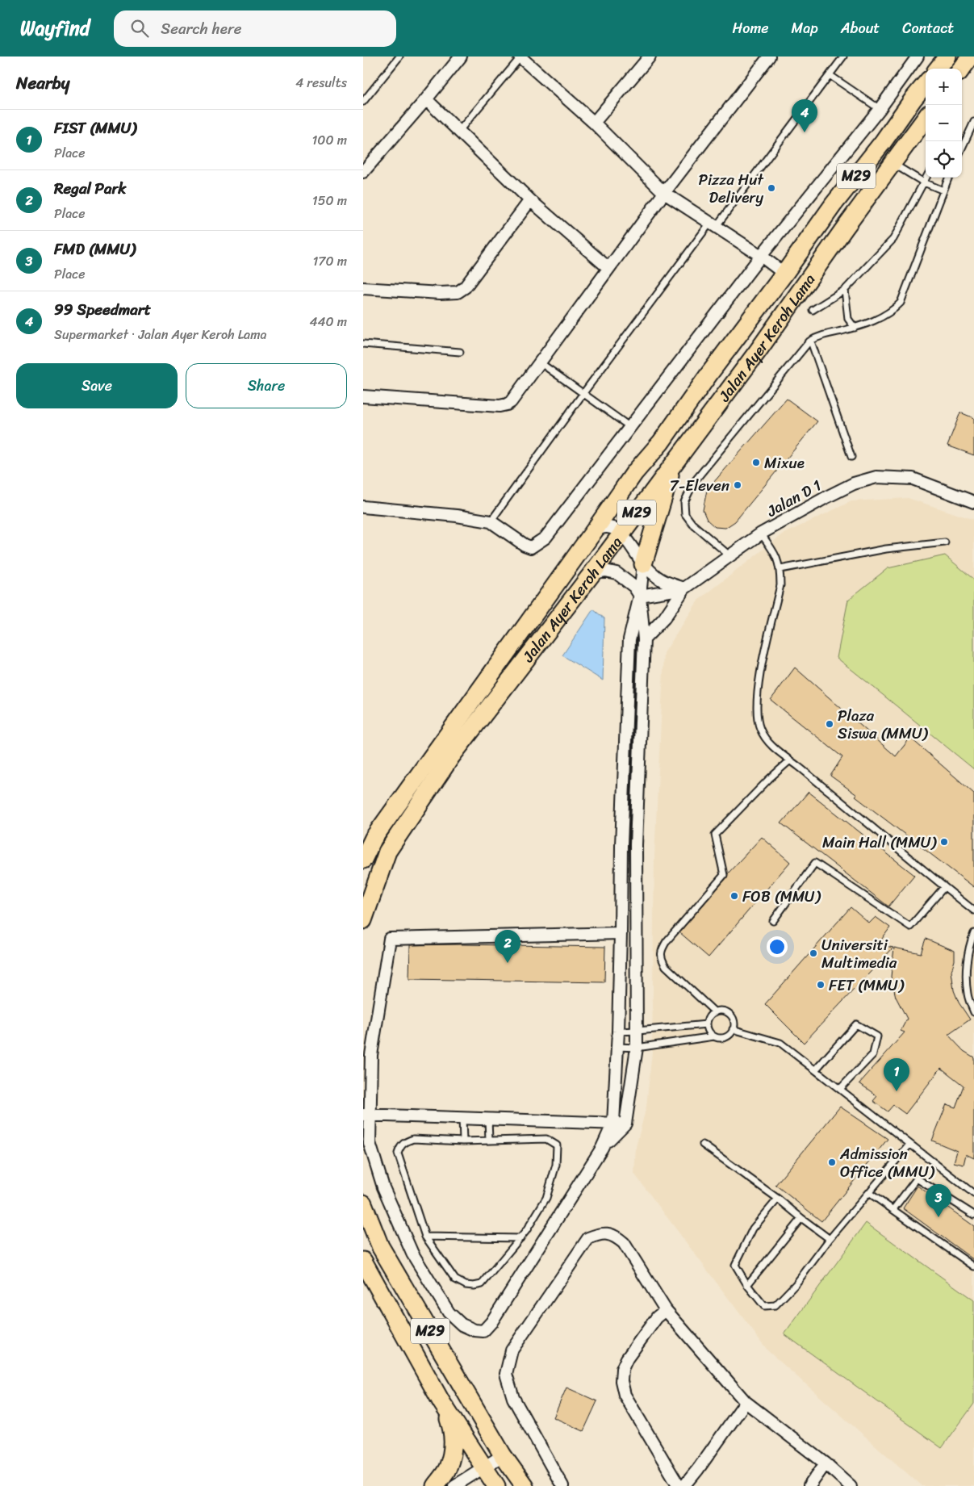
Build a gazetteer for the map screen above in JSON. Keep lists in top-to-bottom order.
{
  "streets": {
    "main road": ["M29", "Jalan Ayer Keroh Lama"],
    "street": ["Jalan D 1"]
  },
  "places": [
    "Pizza Hut Delivery",
    "Mixue",
    "7-Eleven",
    "Plaza Siswa (MMU)",
    "Main Hall (MMU)",
    "FOB (MMU)",
    "Universiti Multimedia",
    "FET (MMU)",
    "Admission Office (MMU)"
  ],
  "page": {
    "header": "Wayfind",
    "search": "Search here",
    "nav": [
      "Home",
      "Map",
      "About",
      "Contact"
    ],
    "heading": ["Nearby", "4 results"],
    "map_buttons": ["+", "−"],
    "pins": [
      "4",
      "2",
      "1",
      "3"
    ],
    "list": [
      {
        "mark": "1",
        "name": "FIST (MMU)",
        "note": "Place",
        "value": "100 m"
      },
      {
        "mark": "2",
        "name": "Regal Park",
        "note": "Place",
        "value": "150 m"
      },
      {
        "mark": "3",
        "name": "FMD (MMU)",
        "note": "Place",
        "value": "170 m"
      },
      {
        "mark": "4",
        "name": "99 Speedmart",
        "note": "Supermarket · Jalan Ayer Keroh Lama",
        "value": "440 m"
      }
    ],
    "buttons": ["Save", "Share"]
  }
}
